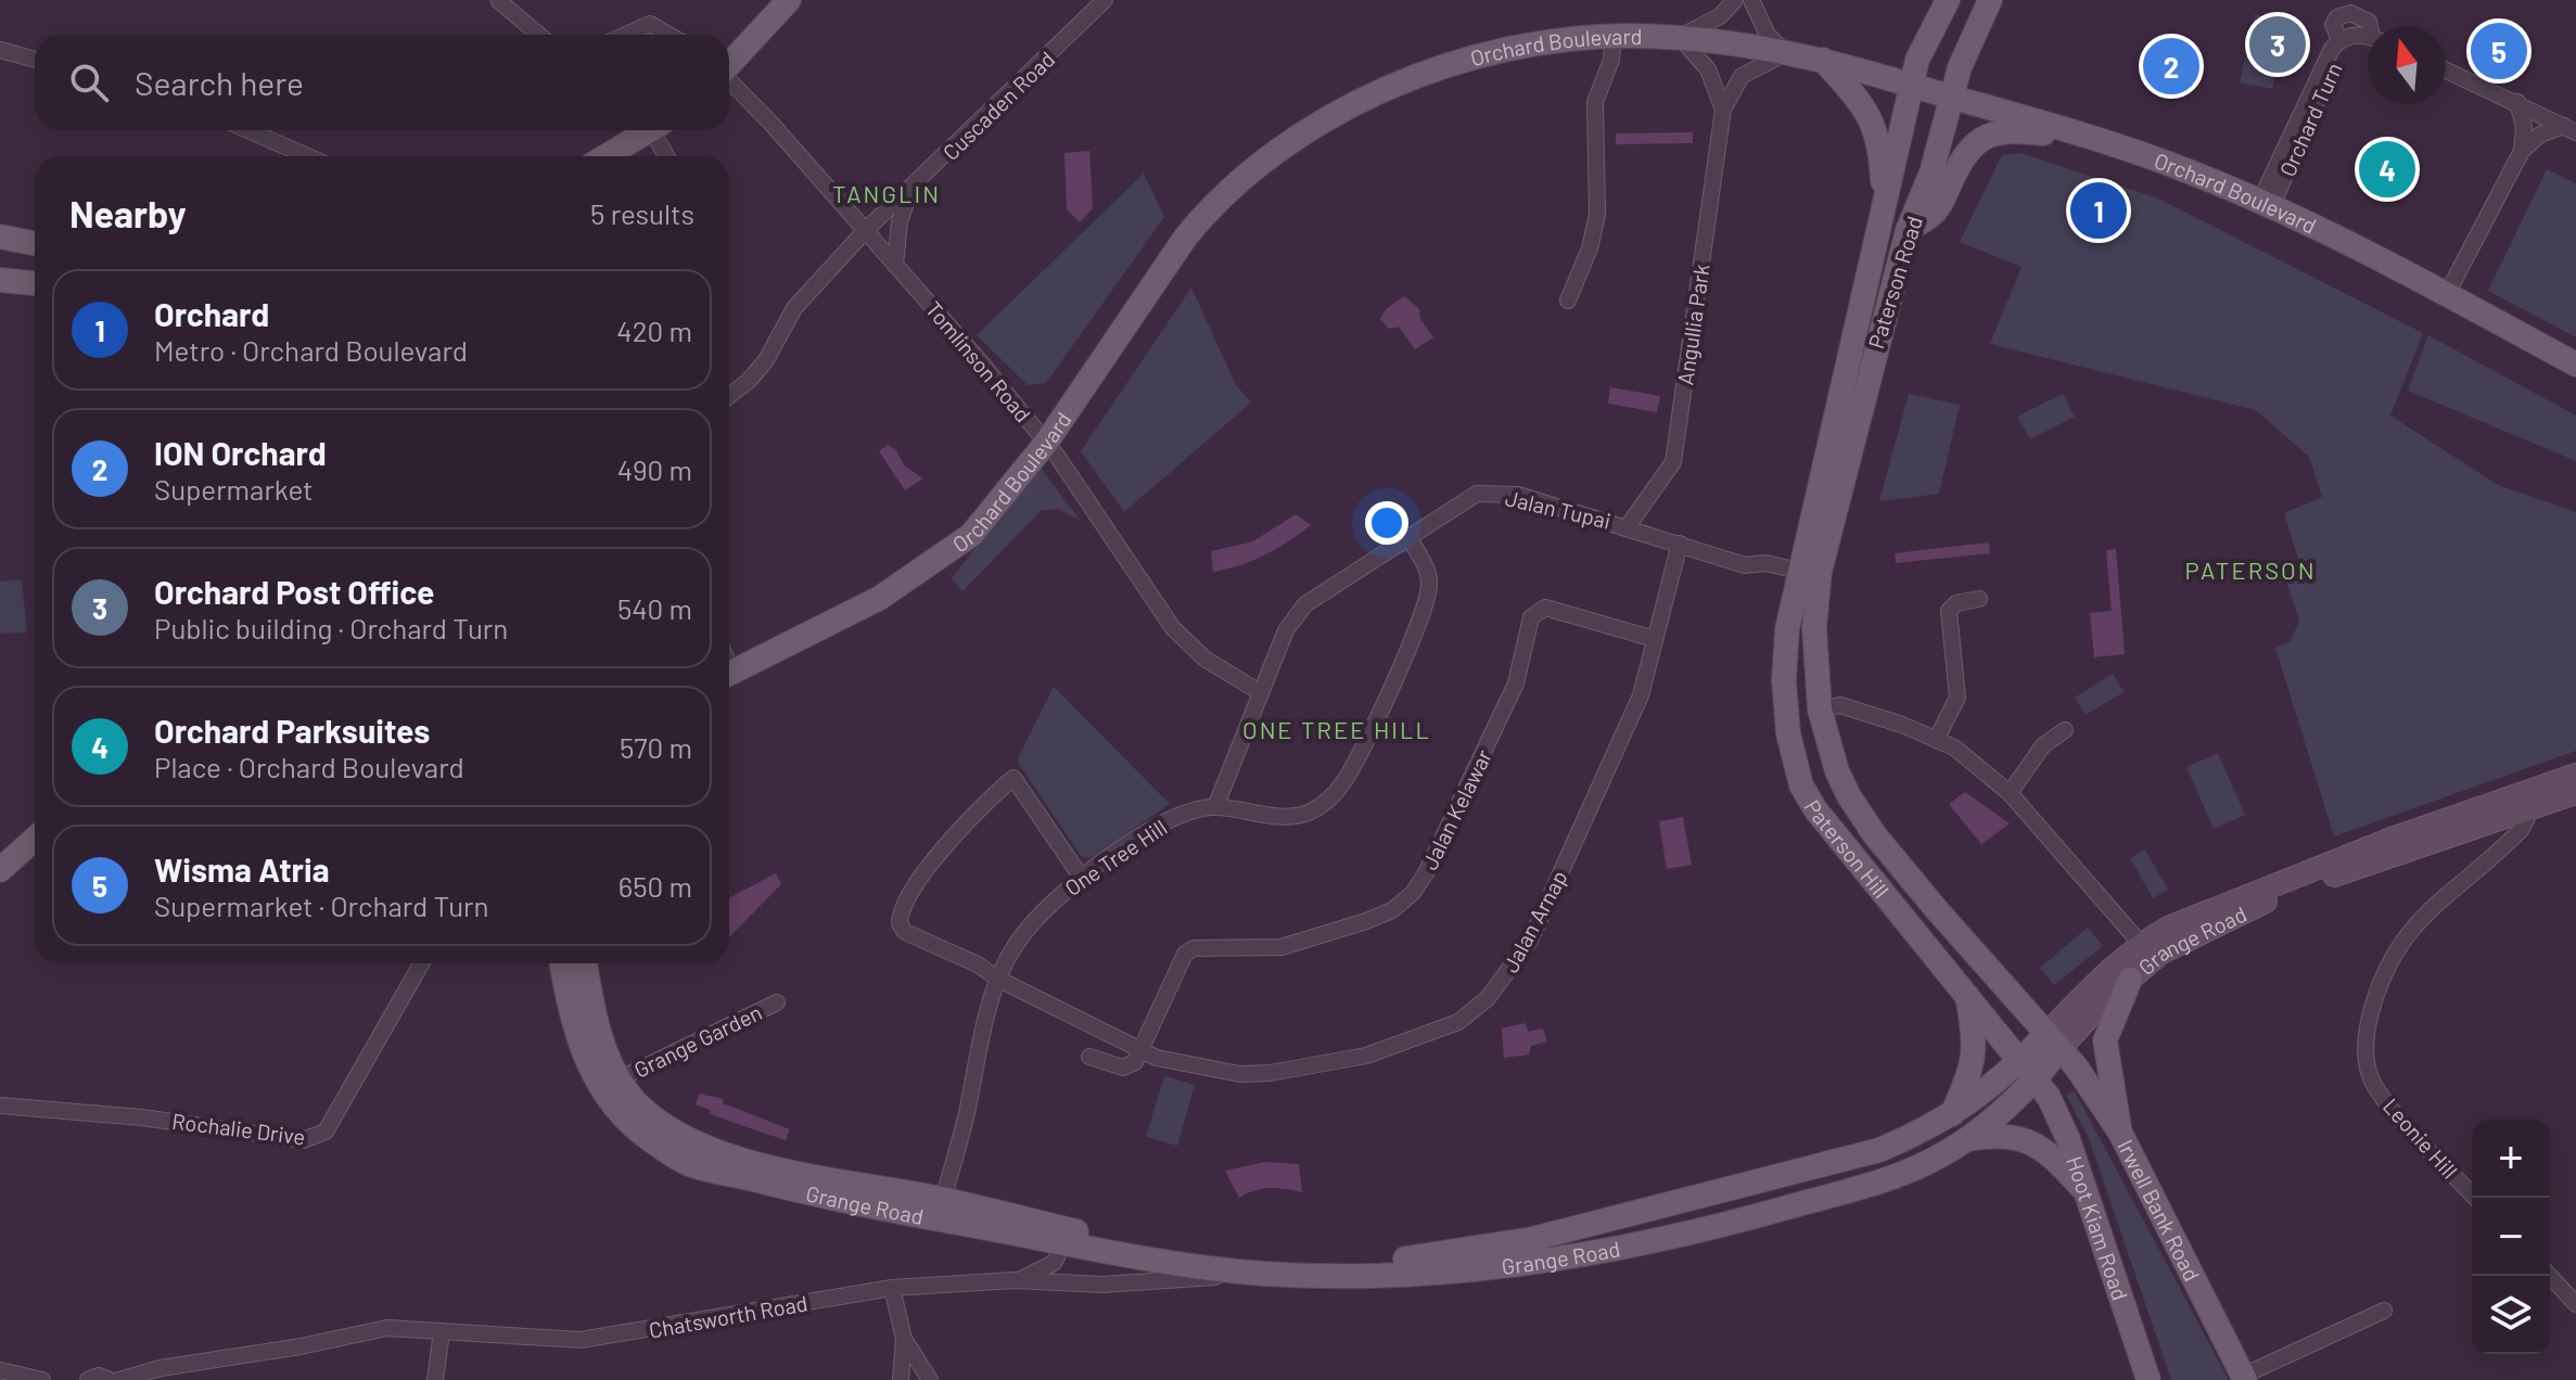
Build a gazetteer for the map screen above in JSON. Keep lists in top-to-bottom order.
{
  "streets": {
    "main road": [
      "Orchard Boulevard",
      "Paterson Road",
      "Paterson Hill",
      "Grange Road",
      "Irwell Bank Road",
      "Hoot Kiam Road"
    ],
    "street": [
      "Cuscaden Road",
      "Orchard Turn",
      "Angullia Park",
      "Tomlinson Road",
      "Jalan Tupai",
      "Jalan Kelawar",
      "One Tree Hill",
      "Jalan Arnap",
      "Grange Garden",
      "Rochalie Drive",
      "Leonie Hill",
      "Chatsworth Road"
    ]
  },
  "crossings": [
    ["Orchard Boulevard", "Orchard Turn"],
    ["Orchard Boulevard", "Paterson Road"],
    ["Orchard Boulevard", "Angullia Park"],
    ["Orchard Boulevard", "Tomlinson Road"],
    ["Cuscaden Road", "Tomlinson Road"],
    ["Paterson Road", "Jalan Tupai"],
    ["Paterson Road", "Paterson Hill"],
    ["Angullia Park", "Jalan Tupai"],
    ["Tomlinson Road", "Jalan Tupai"],
    ["Jalan Tupai", "Paterson Hill"],
    ["Jalan Tupai", "One Tree Hill"],
    ["Jalan Tupai", "Jalan Arnap"],
    ["Jalan Kelawar", "Jalan Arnap"],
    ["Paterson Hill", "Grange Road"],
    ["Paterson Hill", "Irwell Bank Road"],
    ["Paterson Hill", "Hoot Kiam Road"],
    ["One Tree Hill", "Jalan Arnap"],
    ["One Tree Hill", "Grange Road"],
    ["Grange Road", "Grange Garden"],
    ["Grange Road", "Leonie Hill"],
    ["Grange Road", "Irwell Bank Road"],
    ["Grange Road", "Hoot Kiam Road"],
    ["Grange Road", "Chatsworth Road"]
  ],
  "districts": ["TANGLIN", "PATERSON", "ONE TREE HILL"],
  "north": "top",
  "page": {
    "pins": [
      "3",
      "5",
      "2",
      "4",
      "1"
    ],
    "search": "Search here",
    "heading": ["Nearby", "5 results"],
    "list": [
      {
        "mark": "1",
        "name": "Orchard",
        "note": "Metro · Orchard Boulevard",
        "value": "420 m"
      },
      {
        "mark": "2",
        "name": "ION Orchard",
        "note": "Supermarket",
        "value": "490 m"
      },
      {
        "mark": "3",
        "name": "Orchard Post Office",
        "note": "Public building · Orchard Turn",
        "value": "540 m"
      },
      {
        "mark": "4",
        "name": "Orchard Parksuites",
        "note": "Place · Orchard Boulevard",
        "value": "570 m"
      },
      {
        "mark": "5",
        "name": "Wisma Atria",
        "note": "Supermarket · Orchard Turn",
        "value": "650 m"
      }
    ],
    "map_buttons": ["+", "−"]
  }
}
